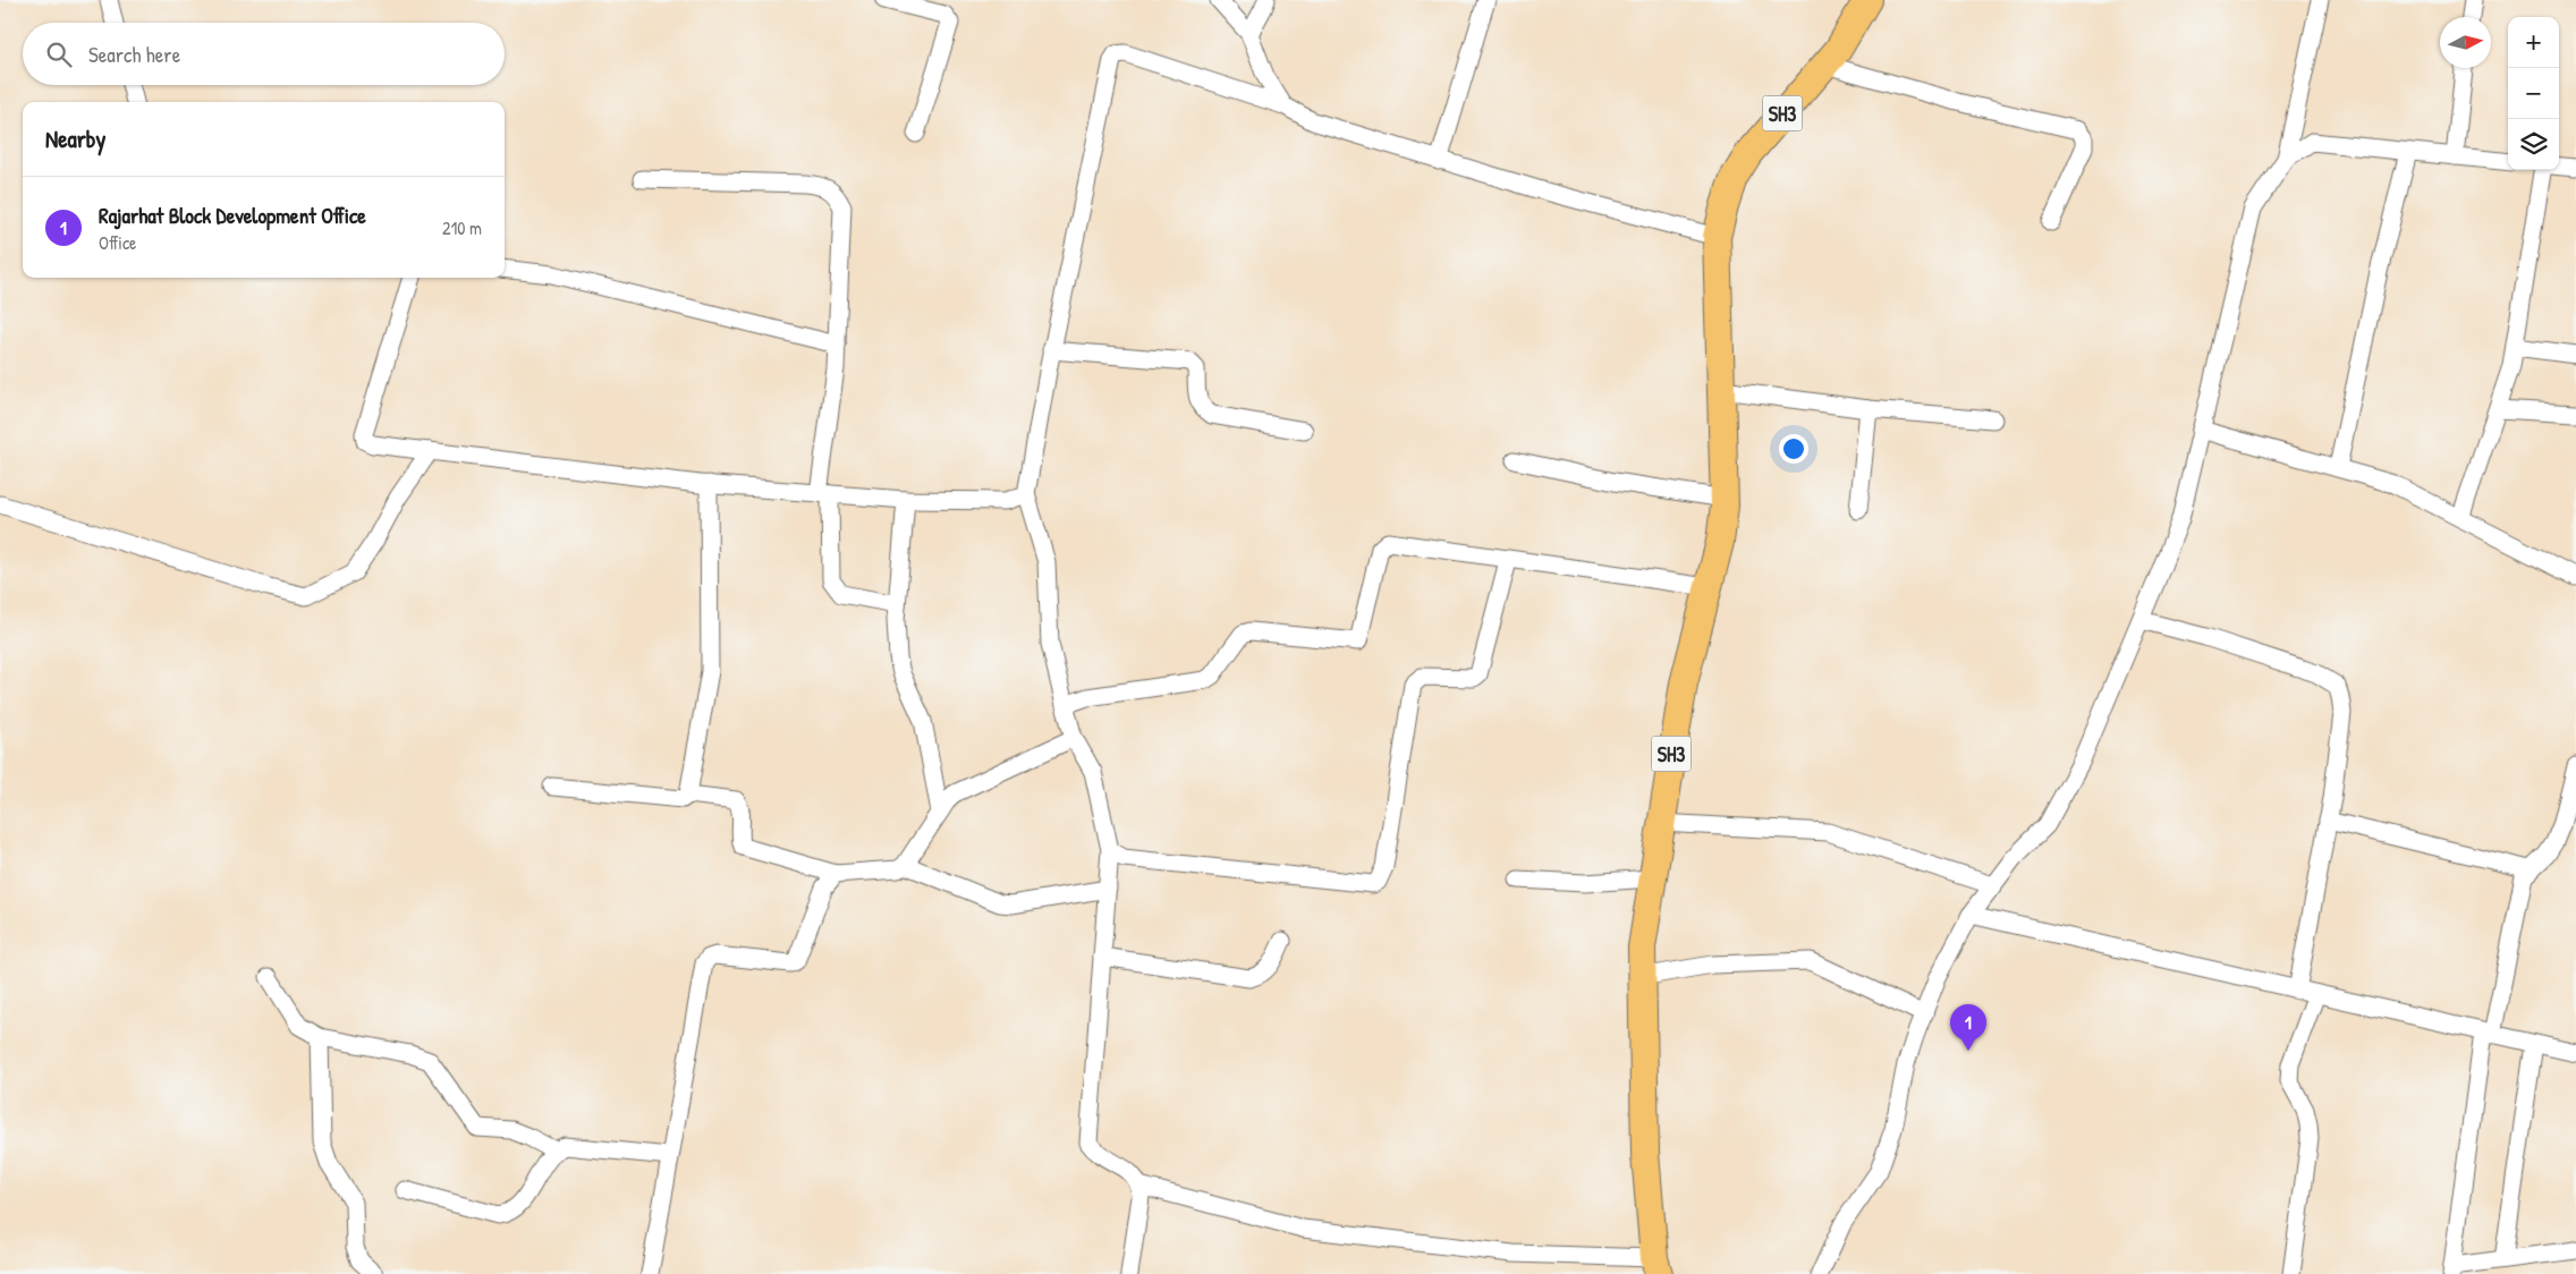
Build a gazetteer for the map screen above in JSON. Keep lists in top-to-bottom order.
{
  "streets": {
    "main road": ["SH3"]
  },
  "north": "right",
  "page": {
    "map_buttons": ["+", "−"],
    "search": "Search here",
    "heading": "Nearby",
    "list": [
      {
        "mark": "1",
        "name": "Rajarhat Block Development Office",
        "note": "Office",
        "value": "210 m"
      }
    ],
    "pins": "1"
  }
}
